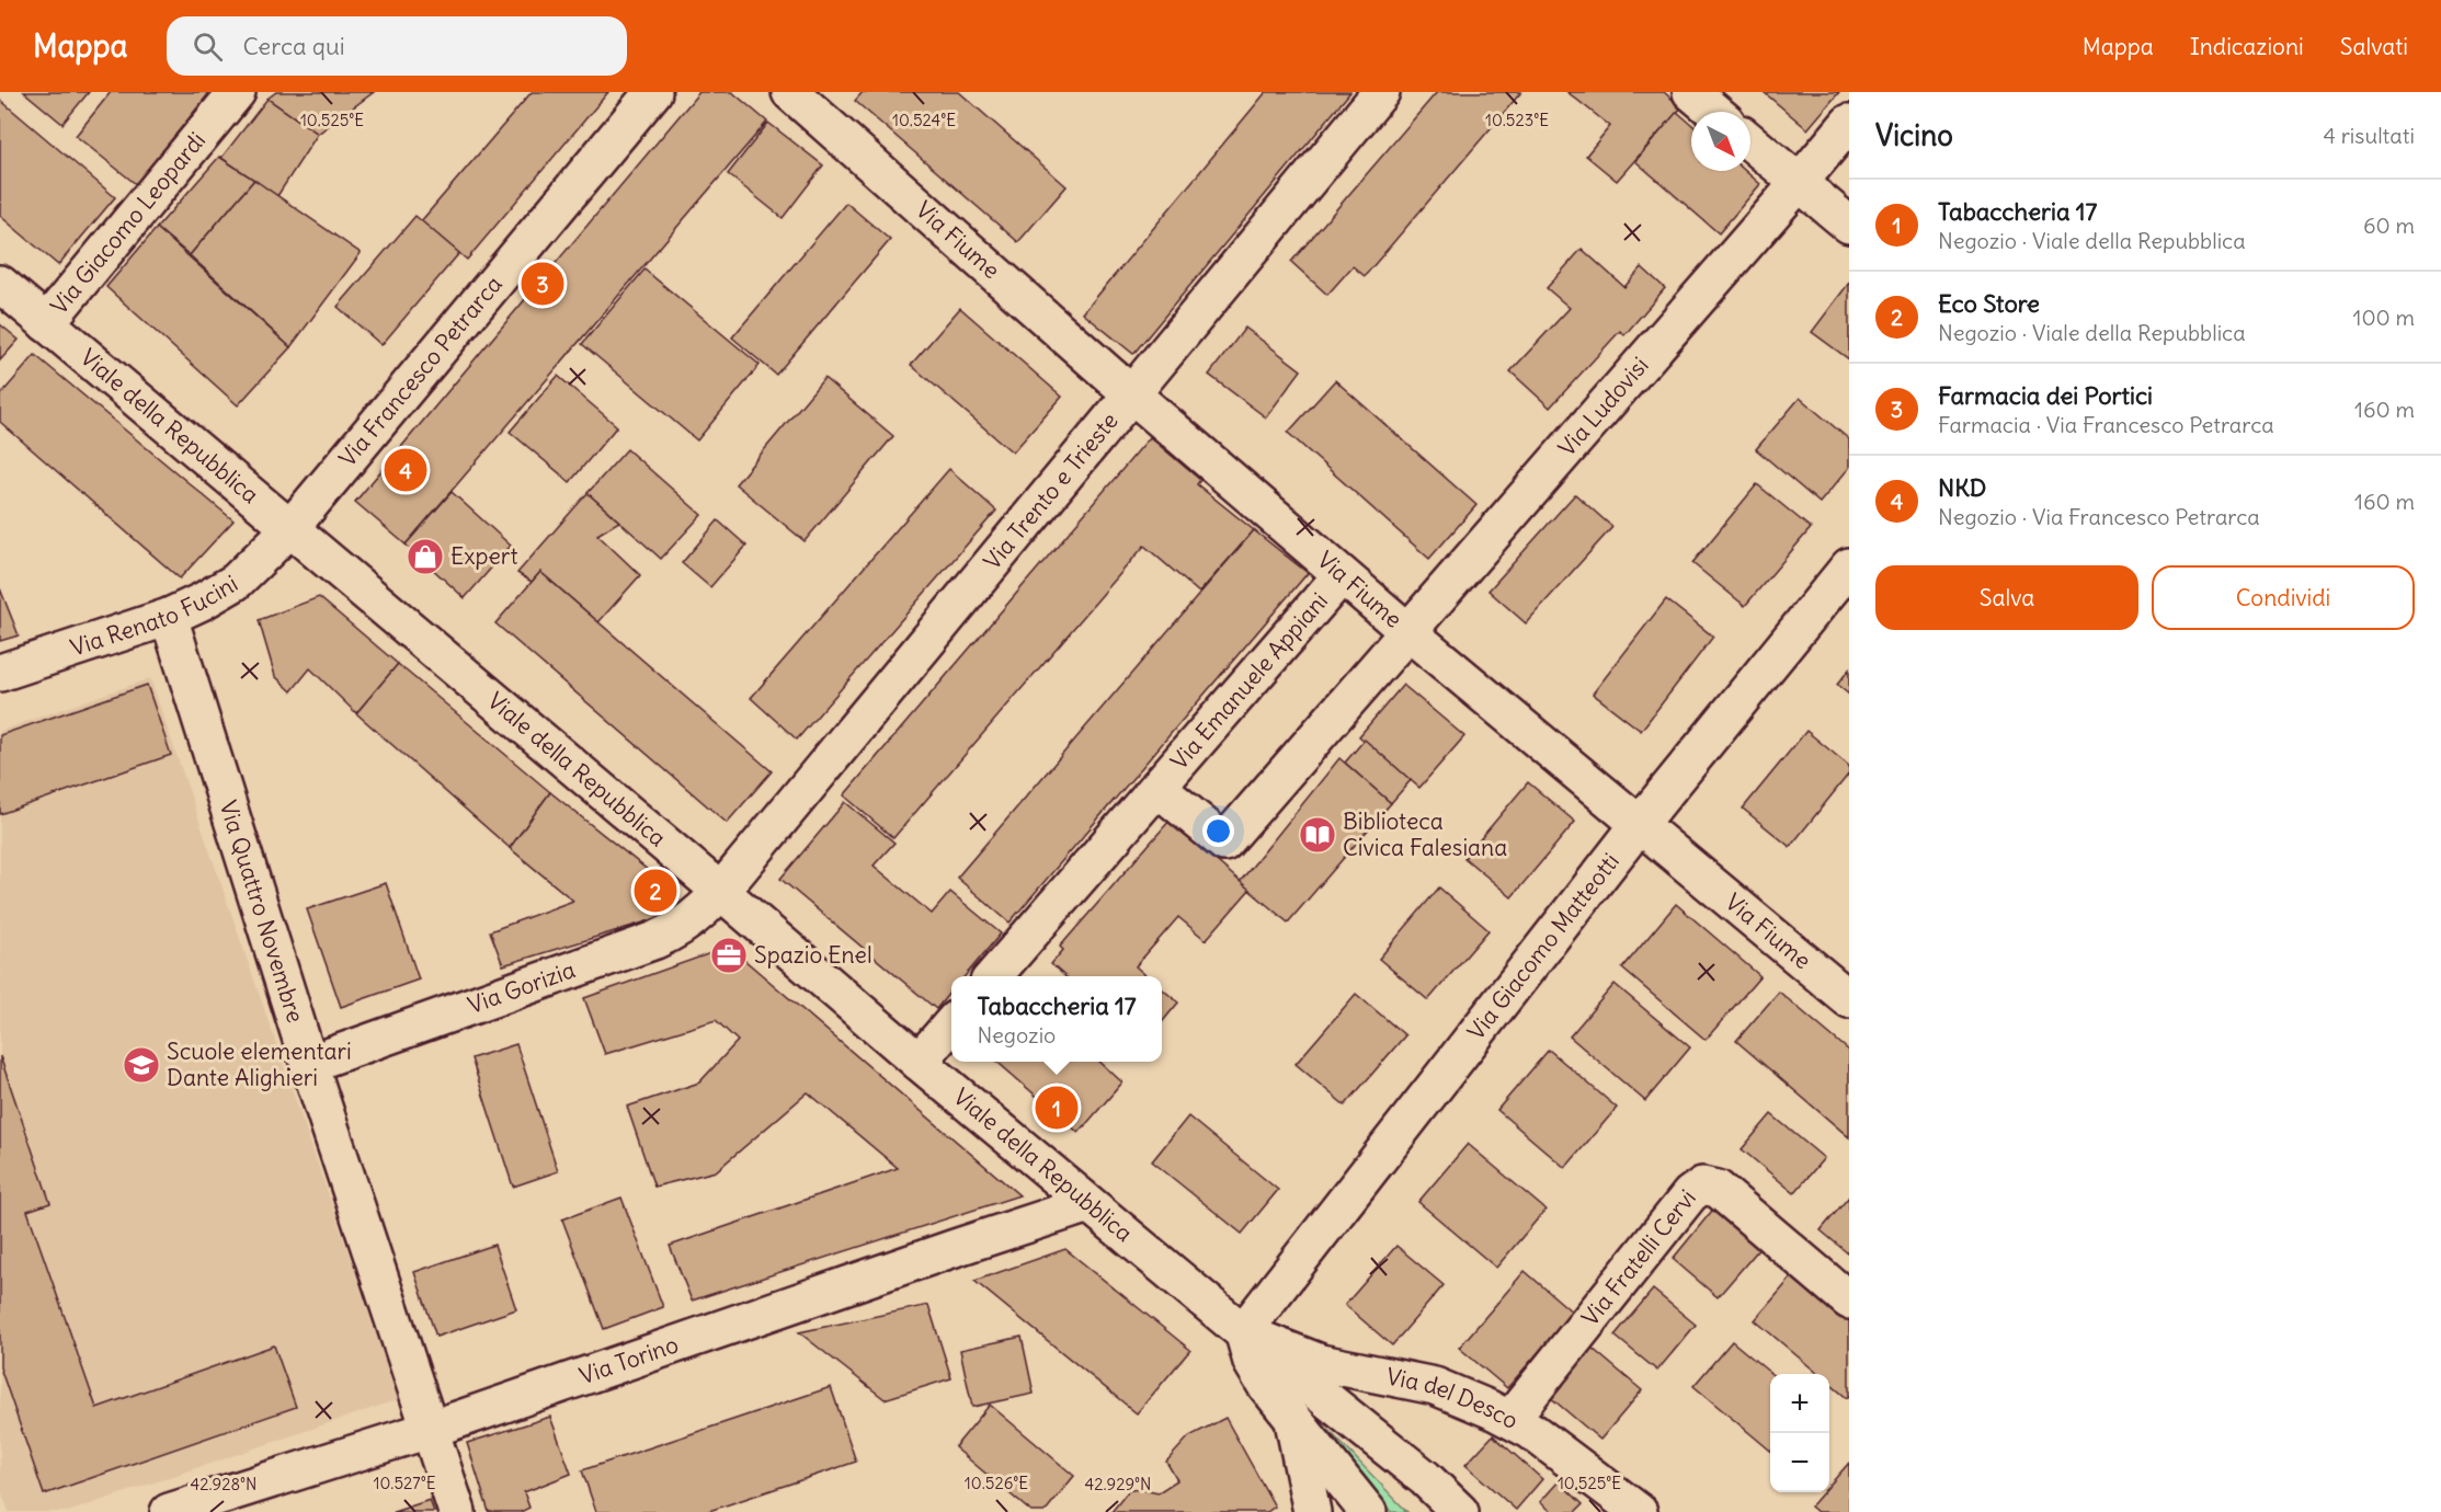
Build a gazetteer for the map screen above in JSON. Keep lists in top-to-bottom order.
{
  "streets": {
    "street": [
      "Via Giacomo Leopardi",
      "Via Fiume",
      "Via Francesco Petrarca",
      "Via Ludovisi",
      "Viale della Repubblica",
      "Via Trento e Trieste",
      "Via Renato Fucini",
      "Via Emanuele Appiani",
      "Via Quattro Novembre",
      "Via Giacomo Matteotti",
      "Via Gorizia",
      "Via Fratelli Cervi",
      "Via Torino",
      "Via del Desco"
    ]
  },
  "crossings": [
    ["Via Giacomo Leopardi", "Viale della Repubblica"],
    ["Via Fiume", "Via Ludovisi"],
    ["Via Fiume", "Via Trento e Trieste"],
    ["Via Fiume", "Via Emanuele Appiani"],
    ["Via Fiume", "Via Giacomo Matteotti"],
    ["Via Francesco Petrarca", "Viale della Repubblica"],
    ["Via Francesco Petrarca", "Via Renato Fucini"],
    ["Via Ludovisi", "Via Emanuele Appiani"],
    ["Viale della Repubblica", "Via Trento e Trieste"],
    ["Viale della Repubblica", "Via Renato Fucini"],
    ["Viale della Repubblica", "Via Giacomo Matteotti"],
    ["Viale della Repubblica", "Via Gorizia"],
    ["Viale della Repubblica", "Via Torino"],
    ["Viale della Repubblica", "Via del Desco"],
    ["Via Trento e Trieste", "Via Gorizia"],
    ["Via Renato Fucini", "Via Quattro Novembre"],
    ["Via Quattro Novembre", "Via Gorizia"],
    ["Via Quattro Novembre", "Via Torino"],
    ["Via Giacomo Matteotti", "Via del Desco"],
    ["Via Fratelli Cervi", "Via del Desco"]
  ],
  "places": {
    "shop": ["Expert"],
    "library": ["Biblioteca Civica Falesiana"],
    "office": ["Spazio Enel"],
    "school or university": ["Scuole elementari Dante Alighieri"]
  },
  "north": "bottom right",
  "page": {
    "header": "Mappa",
    "search": "Cerca qui",
    "nav": ["Mappa", "Indicazioni", "Salvati"],
    "heading": ["Vicino", "4 risultati"],
    "list": [
      {
        "mark": "1",
        "name": "Tabaccheria 17",
        "note": "Negozio · Viale della Repubblica",
        "value": "60 m"
      },
      {
        "mark": "2",
        "name": "Eco Store",
        "note": "Negozio · Viale della Repubblica",
        "value": "100 m"
      },
      {
        "mark": "3",
        "name": "Farmacia dei Portici",
        "note": "Farmacia · Via Francesco Petrarca",
        "value": "160 m"
      },
      {
        "mark": "4",
        "name": "NKD",
        "note": "Negozio · Via Francesco Petrarca",
        "value": "160 m"
      }
    ],
    "pins": [
      "3",
      "4",
      "2",
      "1"
    ],
    "buttons": ["Salva", "Condividi"],
    "popup": ["Tabaccheria 17", "Negozio"],
    "map_buttons": ["+", "−"]
  },
  "coordinates": [
    "10.525°E",
    "10.524°E",
    "10.523°E",
    "10.527°E",
    "10.526°E",
    "42.928°N",
    "42.929°N"
  ]
}
